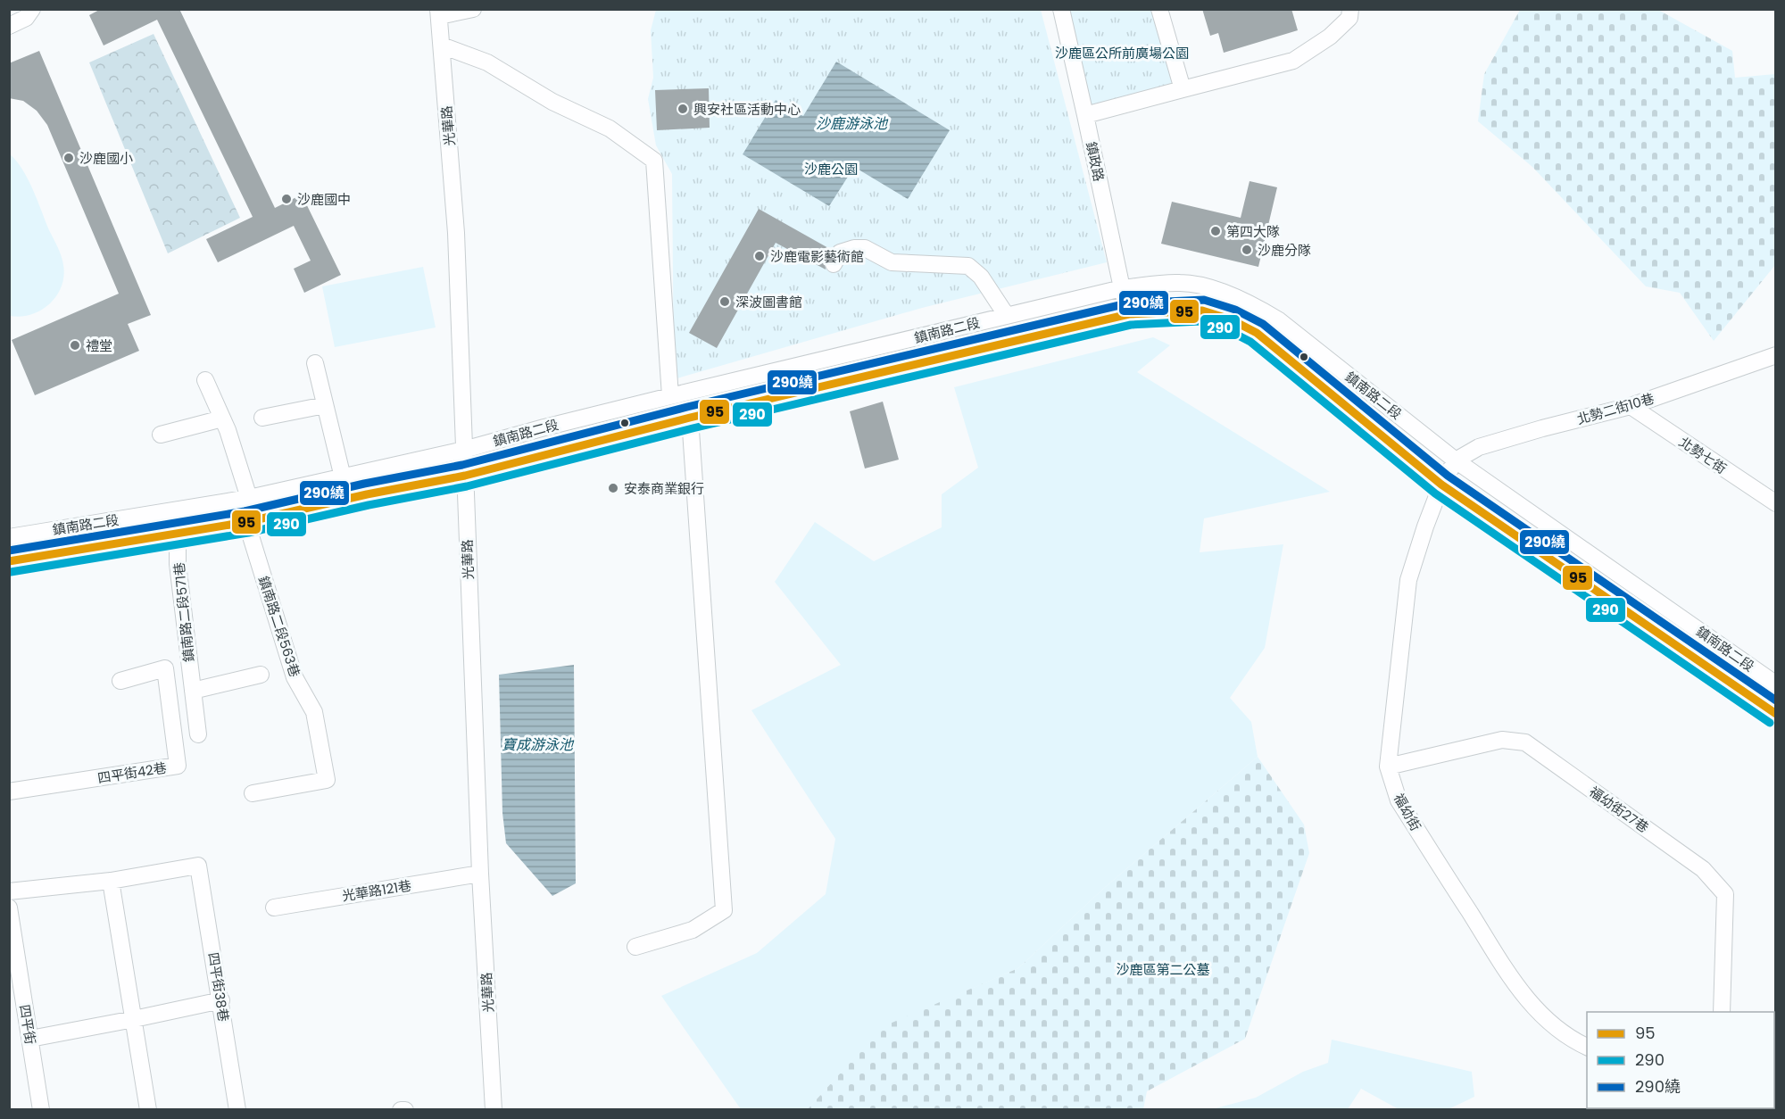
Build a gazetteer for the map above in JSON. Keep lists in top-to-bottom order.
{
  "streets": {
    "street": [
      "光華路",
      "鎮政路",
      "鎮南路二段",
      "北勢二街10巷",
      "北勢七街",
      "鎮南路二段571巷",
      "鎮南路二段563巷",
      "四平街42巷",
      "福幼街27巷",
      "福幼街",
      "光華路121巷",
      "四平街38巷",
      "四平街"
    ]
  },
  "crossings": [
    ["光華路", "鎮南路二段"],
    ["光華路", "光華路121巷"],
    ["鎮政路", "鎮南路二段"],
    ["鎮南路二段", "北勢二街10巷"],
    ["鎮南路二段", "鎮南路二段571巷"],
    ["鎮南路二段", "鎮南路二段563巷"],
    ["鎮南路二段", "福幼街"],
    ["北勢二街10巷", "北勢七街"],
    ["北勢二街10巷", "福幼街"],
    ["福幼街27巷", "福幼街"]
  ],
  "water": ["沙鹿游泳池", "寶成游泳池"],
  "parks": ["沙鹿區公所前廣場公園", "沙鹿公園", "沙鹿區第二公墓"],
  "places": [
    "興安社區活動中心",
    "沙鹿國小",
    "沙鹿國中",
    "第四大隊",
    "沙鹿分隊",
    "沙鹿電影藝術館",
    "深波圖書館",
    "禮堂",
    "安泰商業銀行"
  ],
  "lines": ["transit line 290繞", "transit line 95", "transit line 290"],
  "legend": ["95", "290", "290繞"]
}
